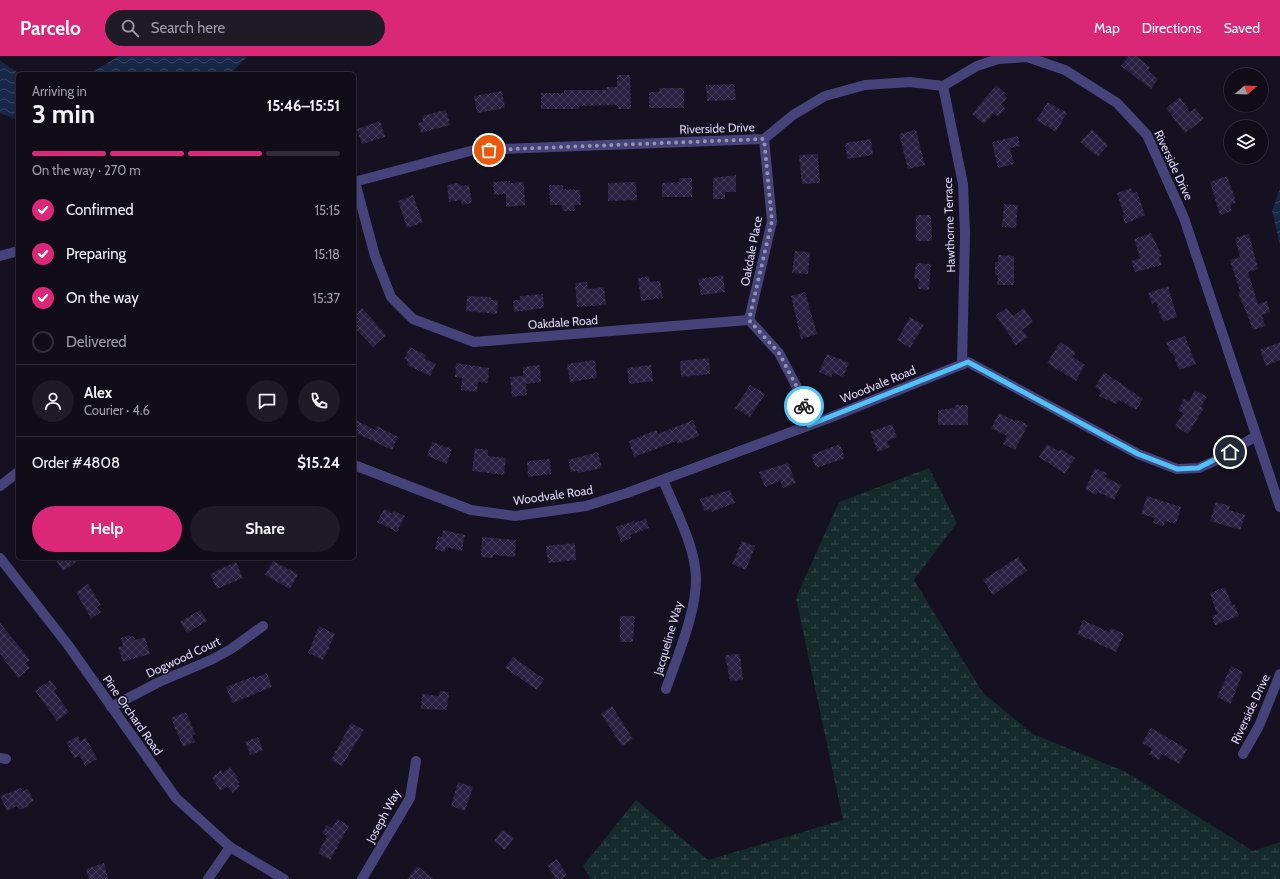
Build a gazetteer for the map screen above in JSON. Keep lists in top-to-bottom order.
{
  "streets": {
    "street": [
      "Riverside Drive",
      "Hawthorne Terrace",
      "Oakdale Place",
      "Oakdale Road",
      "Woodvale Road",
      "Jacqueline Way",
      "Dogwood Court",
      "Pine Orchard Road",
      "Joseph Way"
    ]
  },
  "crossings": [
    ["Riverside Drive", "Hawthorne Terrace"],
    ["Riverside Drive", "Oakdale Place"],
    ["Hawthorne Terrace", "Woodvale Road"],
    ["Oakdale Place", "Oakdale Road"],
    ["Woodvale Road", "Jacqueline Way"],
    ["Dogwood Court", "Pine Orchard Road"]
  ],
  "north": "right",
  "page": {
    "header": "Parcelo",
    "search": "Search here",
    "nav": ["Map", "Directions", "Saved"],
    "heading": ["3 min", "Arriving in", "15:46–15:51"],
    "panel": [
      "Alex",
      "Courier · 4.6",
      "Order #4808",
      "$15.24"
    ],
    "bar": "On the way · 270 m",
    "list": [
      ["Confirmed", "15:15"],
      ["Preparing", "15:18"],
      ["On the way", "15:37"],
      "Delivered"
    ],
    "buttons": ["Help", "Share"]
  }
}
